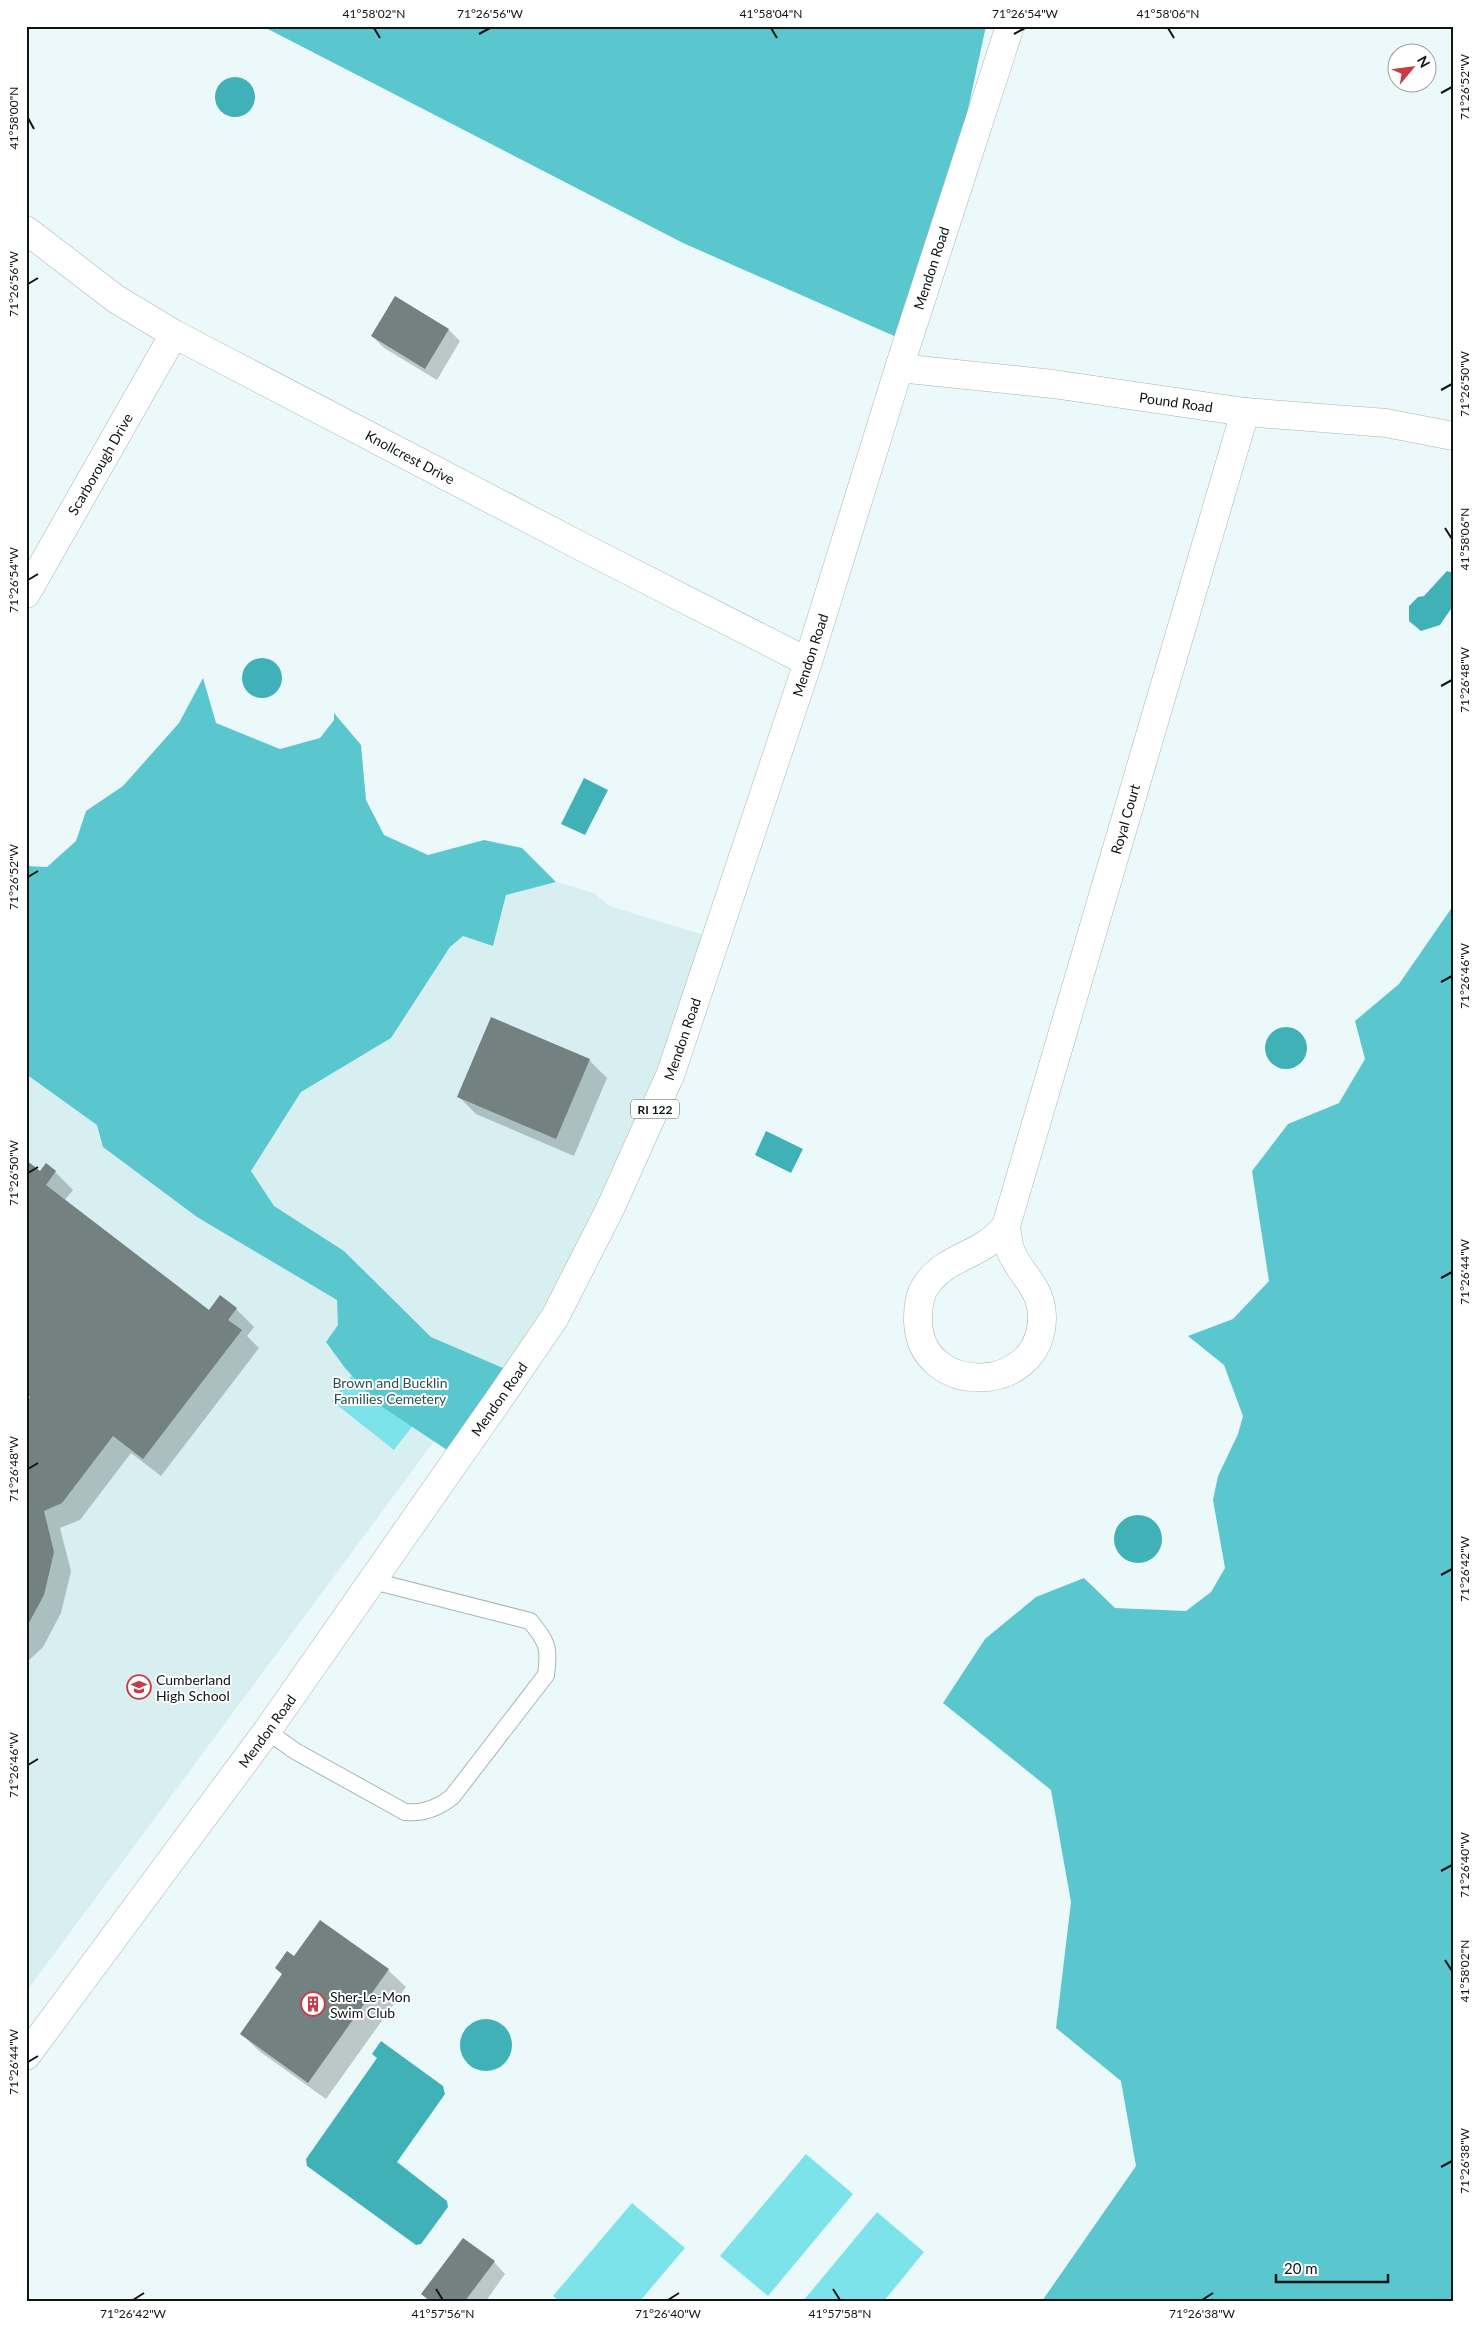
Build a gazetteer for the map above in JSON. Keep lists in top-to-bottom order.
{
  "streets": {
    "street": [
      "Mendon Road",
      "Pound Road",
      "Knollcrest Drive",
      "Scarborough Drive",
      "Royal Court",
      "RI 122"
    ]
  },
  "crossings": [
    ["Mendon Road", "Pound Road"],
    ["Mendon Road", "Knollcrest Drive"],
    ["Pound Road", "Royal Court"],
    ["Knollcrest Drive", "Scarborough Drive"]
  ],
  "parks": ["Brown and Bucklin Families Cemetery"],
  "places": {
    "school or university": ["Cumberland High School"],
    "building": ["Sher-Le-Mon Swim Club"]
  },
  "scale_bar": "20 m",
  "north": "top right",
  "coordinates": [
    "41°58'02\"N",
    "71°26'56\"W",
    "41°58'04\"N",
    "71°26'54\"W",
    "41°58'06\"N",
    "71°26'52\"W",
    "41°58'00\"N",
    "71°26'50\"W",
    "71°26'48\"W",
    "71°26'46\"W",
    "71°26'44\"W",
    "71°26'42\"W",
    "71°26'40\"W",
    "71°26'38\"W",
    "41°57'56\"N",
    "41°57'58\"N"
  ]
}
